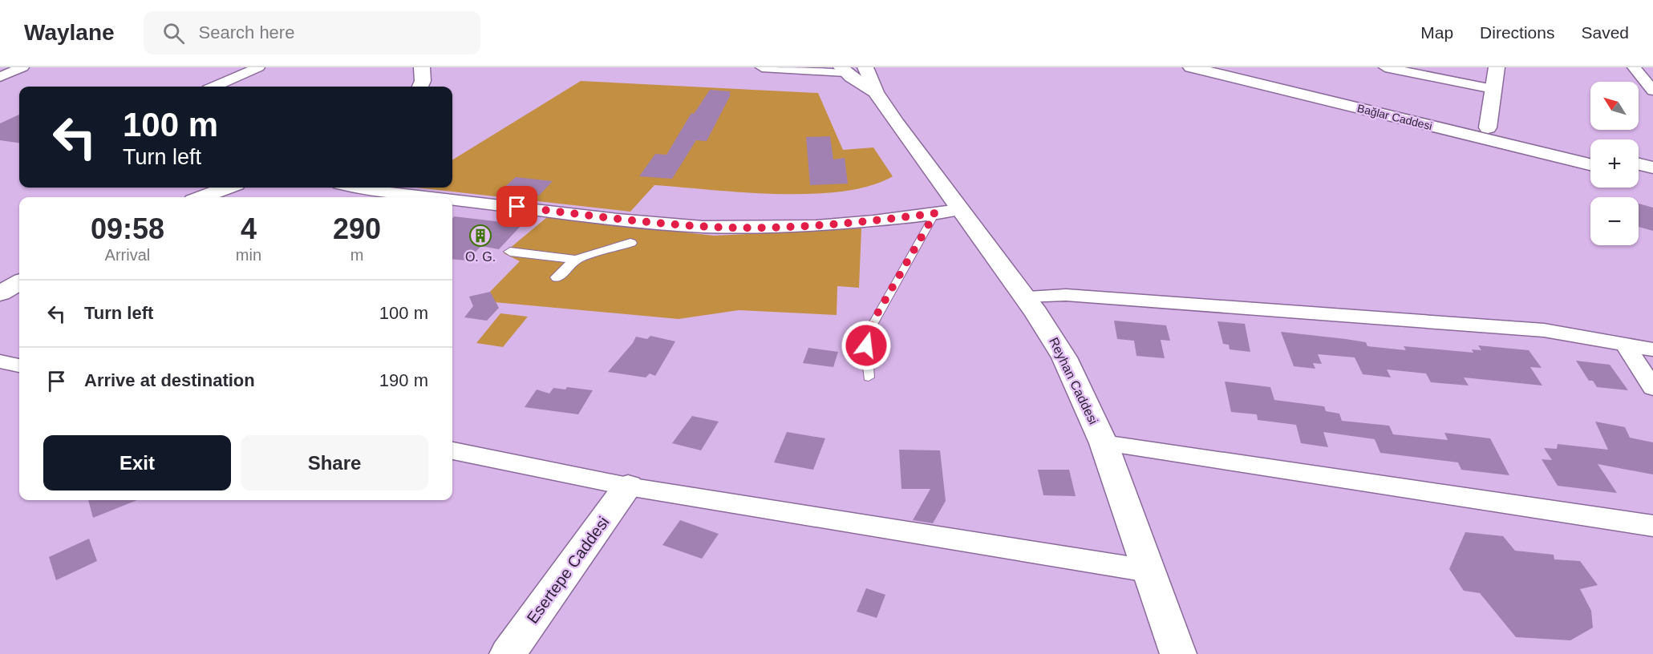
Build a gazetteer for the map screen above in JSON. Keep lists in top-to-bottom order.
{
  "streets": {
    "street": ["Bağlar Caddesi", "Reyhan Caddesi", "Esertepe Caddesi"]
  },
  "places": {
    "building": ["O. G."]
  },
  "north": "top left",
  "page": {
    "header": "Waylane",
    "search": "Search here",
    "nav": ["Map", "Directions", "Saved"],
    "map_buttons": ["+", "−"],
    "turn": ["100 m", "Turn left"],
    "eta": [
      "09:58",
      "Arrival",
      "4",
      "min",
      "290",
      "m"
    ],
    "list": [
      {
        "name": "Turn left",
        "value": "100 m"
      },
      {
        "name": "Arrive at destination",
        "value": "190 m"
      }
    ],
    "buttons": ["Exit", "Share"]
  }
}
